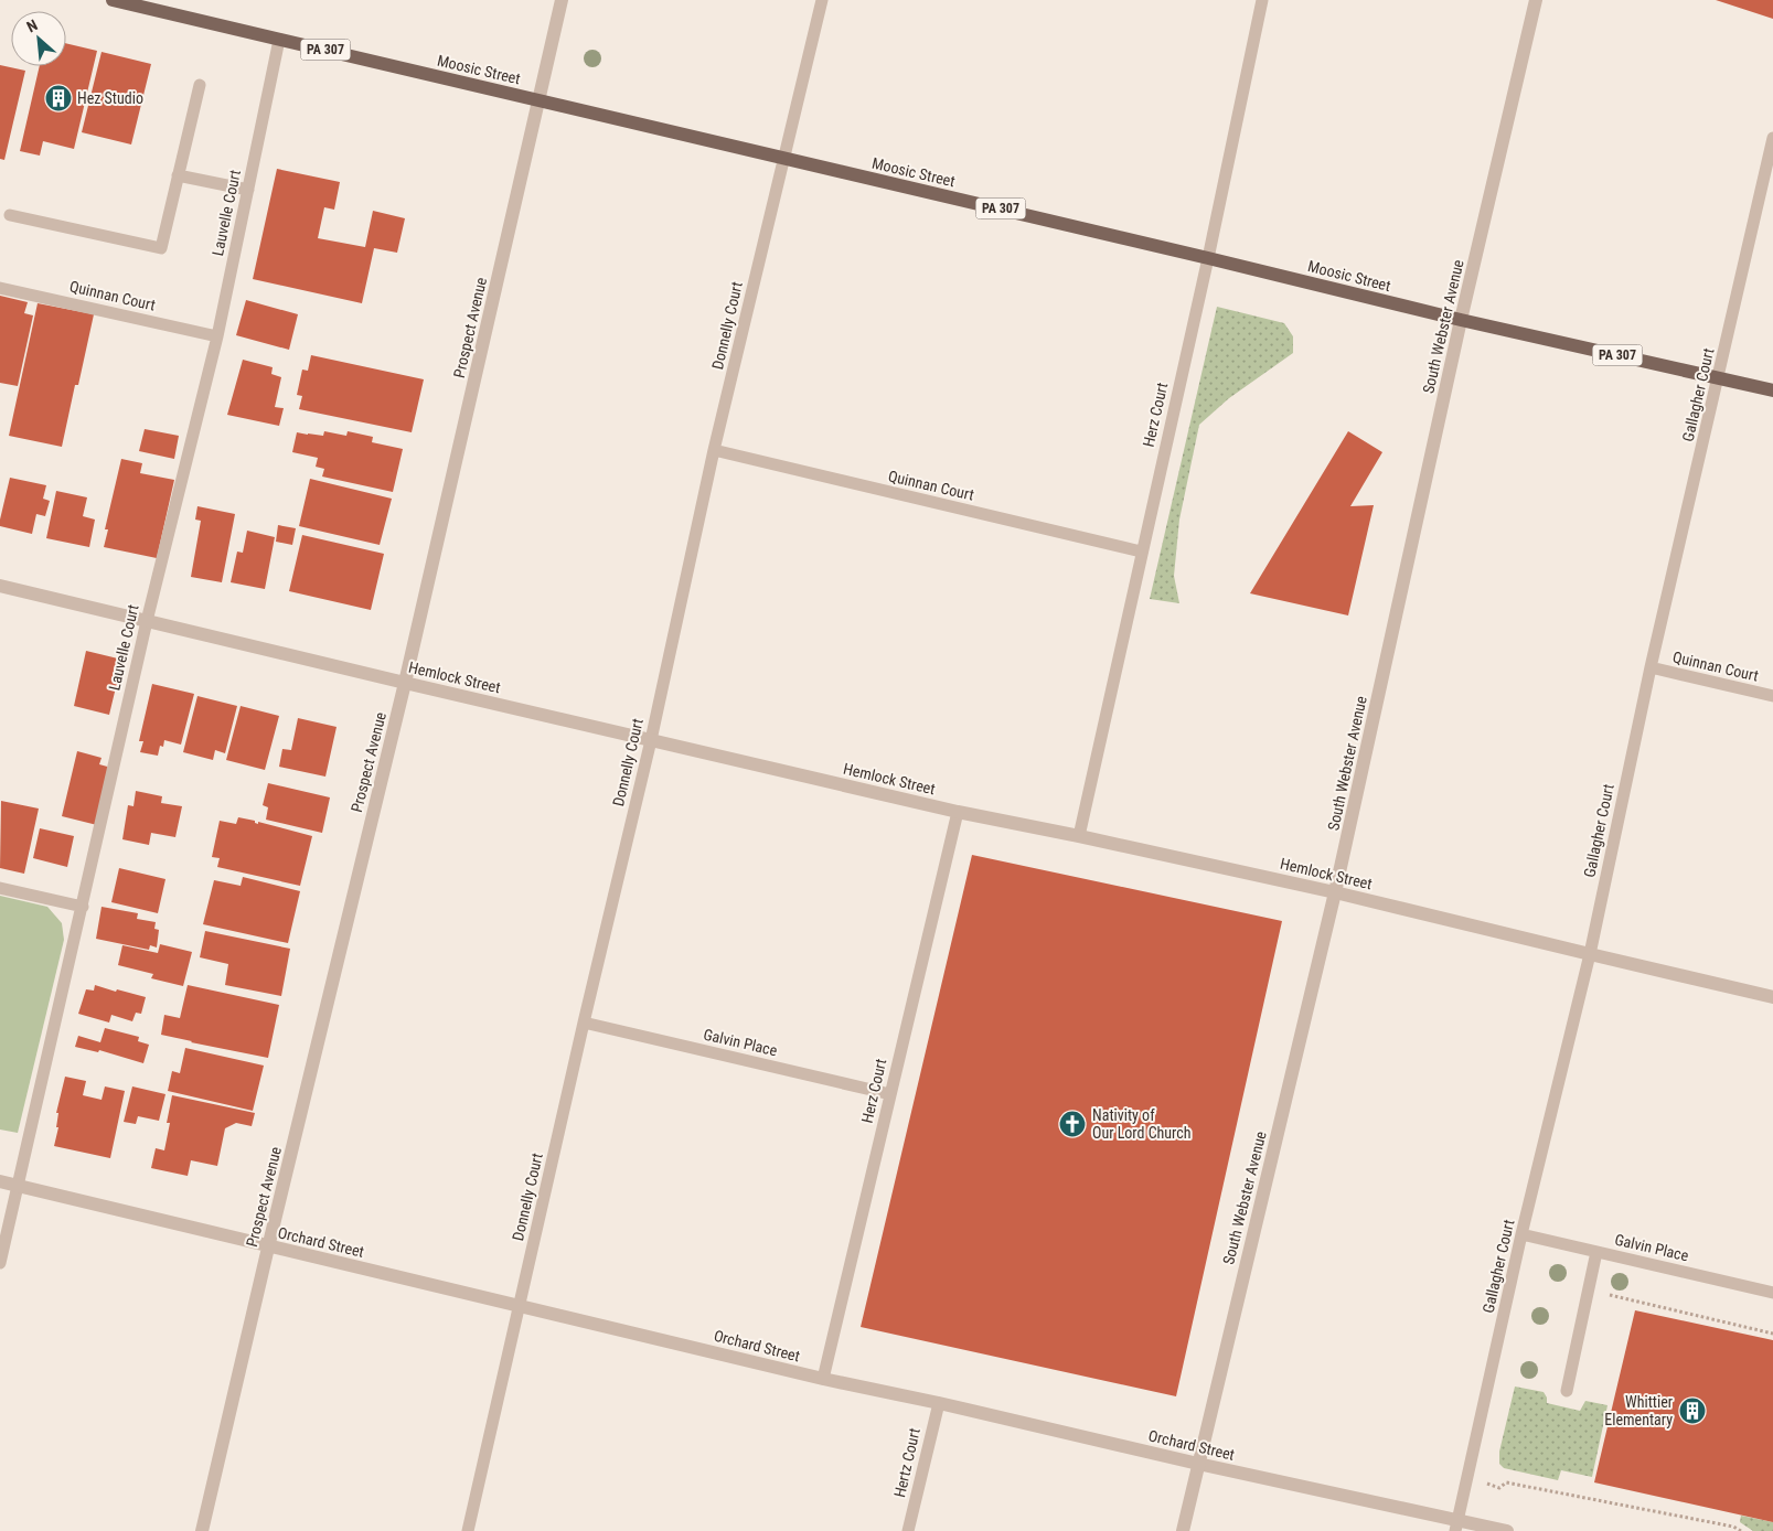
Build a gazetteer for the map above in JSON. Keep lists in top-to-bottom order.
{
  "streets": {
    "main road": ["PA 307", "Moosic Street"],
    "street": [
      "South Webster Avenue",
      "Prospect Avenue",
      "Hemlock Street",
      "Orchard Street"
    ],
    "lane": [
      "Lauvelle Court",
      "Quinnan Court",
      "Donnelly Court",
      "Gallagher Court",
      "Herz Court",
      "Galvin Place",
      "Hertz Court"
    ]
  },
  "crossings": [
    ["Moosic Street", "Lauvelle Court"],
    ["Moosic Street", "Donnelly Court"],
    ["Moosic Street", "South Webster Avenue"],
    ["Moosic Street", "Prospect Avenue"],
    ["Moosic Street", "Gallagher Court"],
    ["Moosic Street", "Herz Court"],
    ["Lauvelle Court", "Quinnan Court"],
    ["Lauvelle Court", "Hemlock Street"],
    ["Lauvelle Court", "Orchard Street"],
    ["Quinnan Court", "Donnelly Court"],
    ["Quinnan Court", "Gallagher Court"],
    ["Quinnan Court", "Herz Court"],
    ["Donnelly Court", "Hemlock Street"],
    ["Donnelly Court", "Galvin Place"],
    ["Donnelly Court", "Orchard Street"],
    ["South Webster Avenue", "Hemlock Street"],
    ["South Webster Avenue", "Orchard Street"],
    ["Prospect Avenue", "Hemlock Street"],
    ["Prospect Avenue", "Orchard Street"],
    ["Gallagher Court", "Hemlock Street"],
    ["Gallagher Court", "Galvin Place"],
    ["Gallagher Court", "Orchard Street"],
    ["Herz Court", "Hemlock Street"],
    ["Herz Court", "Galvin Place"],
    ["Herz Court", "Orchard Street"],
    ["Orchard Street", "Hertz Court"]
  ],
  "places": {
    "building": ["Hez Studio", "Whittier Elementary"],
    "church": ["Nativity of Our Lord Church"]
  },
  "north": "top left"
}
